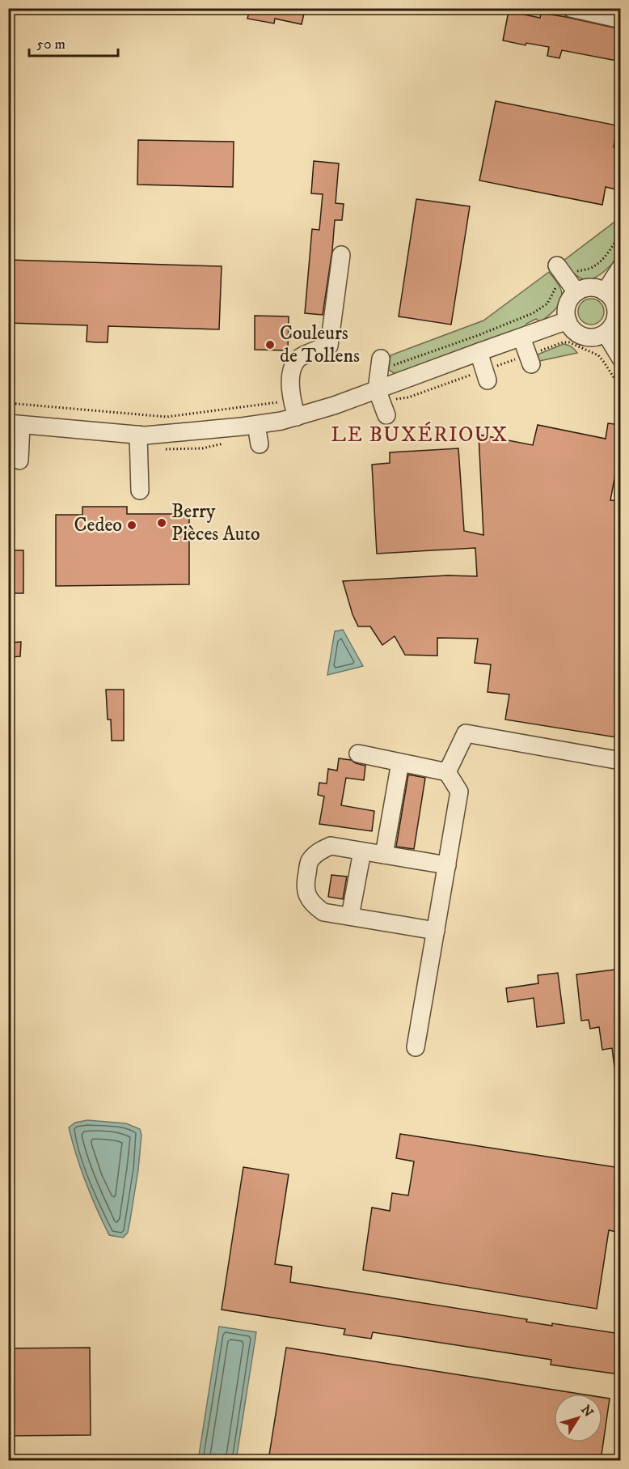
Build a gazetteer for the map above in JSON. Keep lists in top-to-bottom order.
{
  "districts": ["LE BUXÉRIOUX"],
  "places": ["Couleurs de Tollens", "Berry Pièces Auto", "Cedeo"],
  "scale_bar": "50 m",
  "north": "top right"
}
